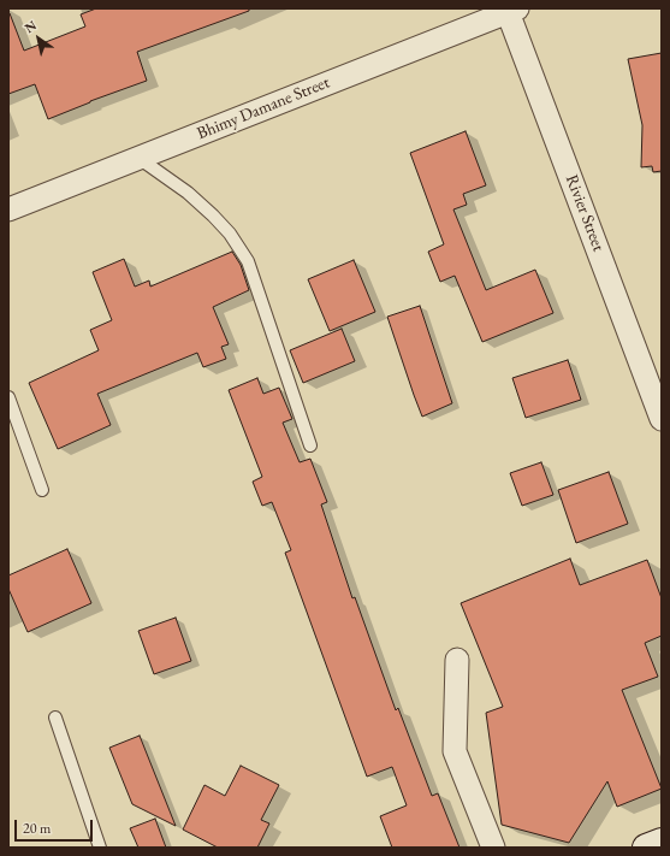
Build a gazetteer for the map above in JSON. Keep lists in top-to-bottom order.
{
  "streets": {
    "street": ["Bhimy Damane Street", "Rivier Street"]
  },
  "crossings": [
    ["Bhimy Damane Street", "Rivier Street"]
  ],
  "scale_bar": "20 m",
  "north": "top left"
}
